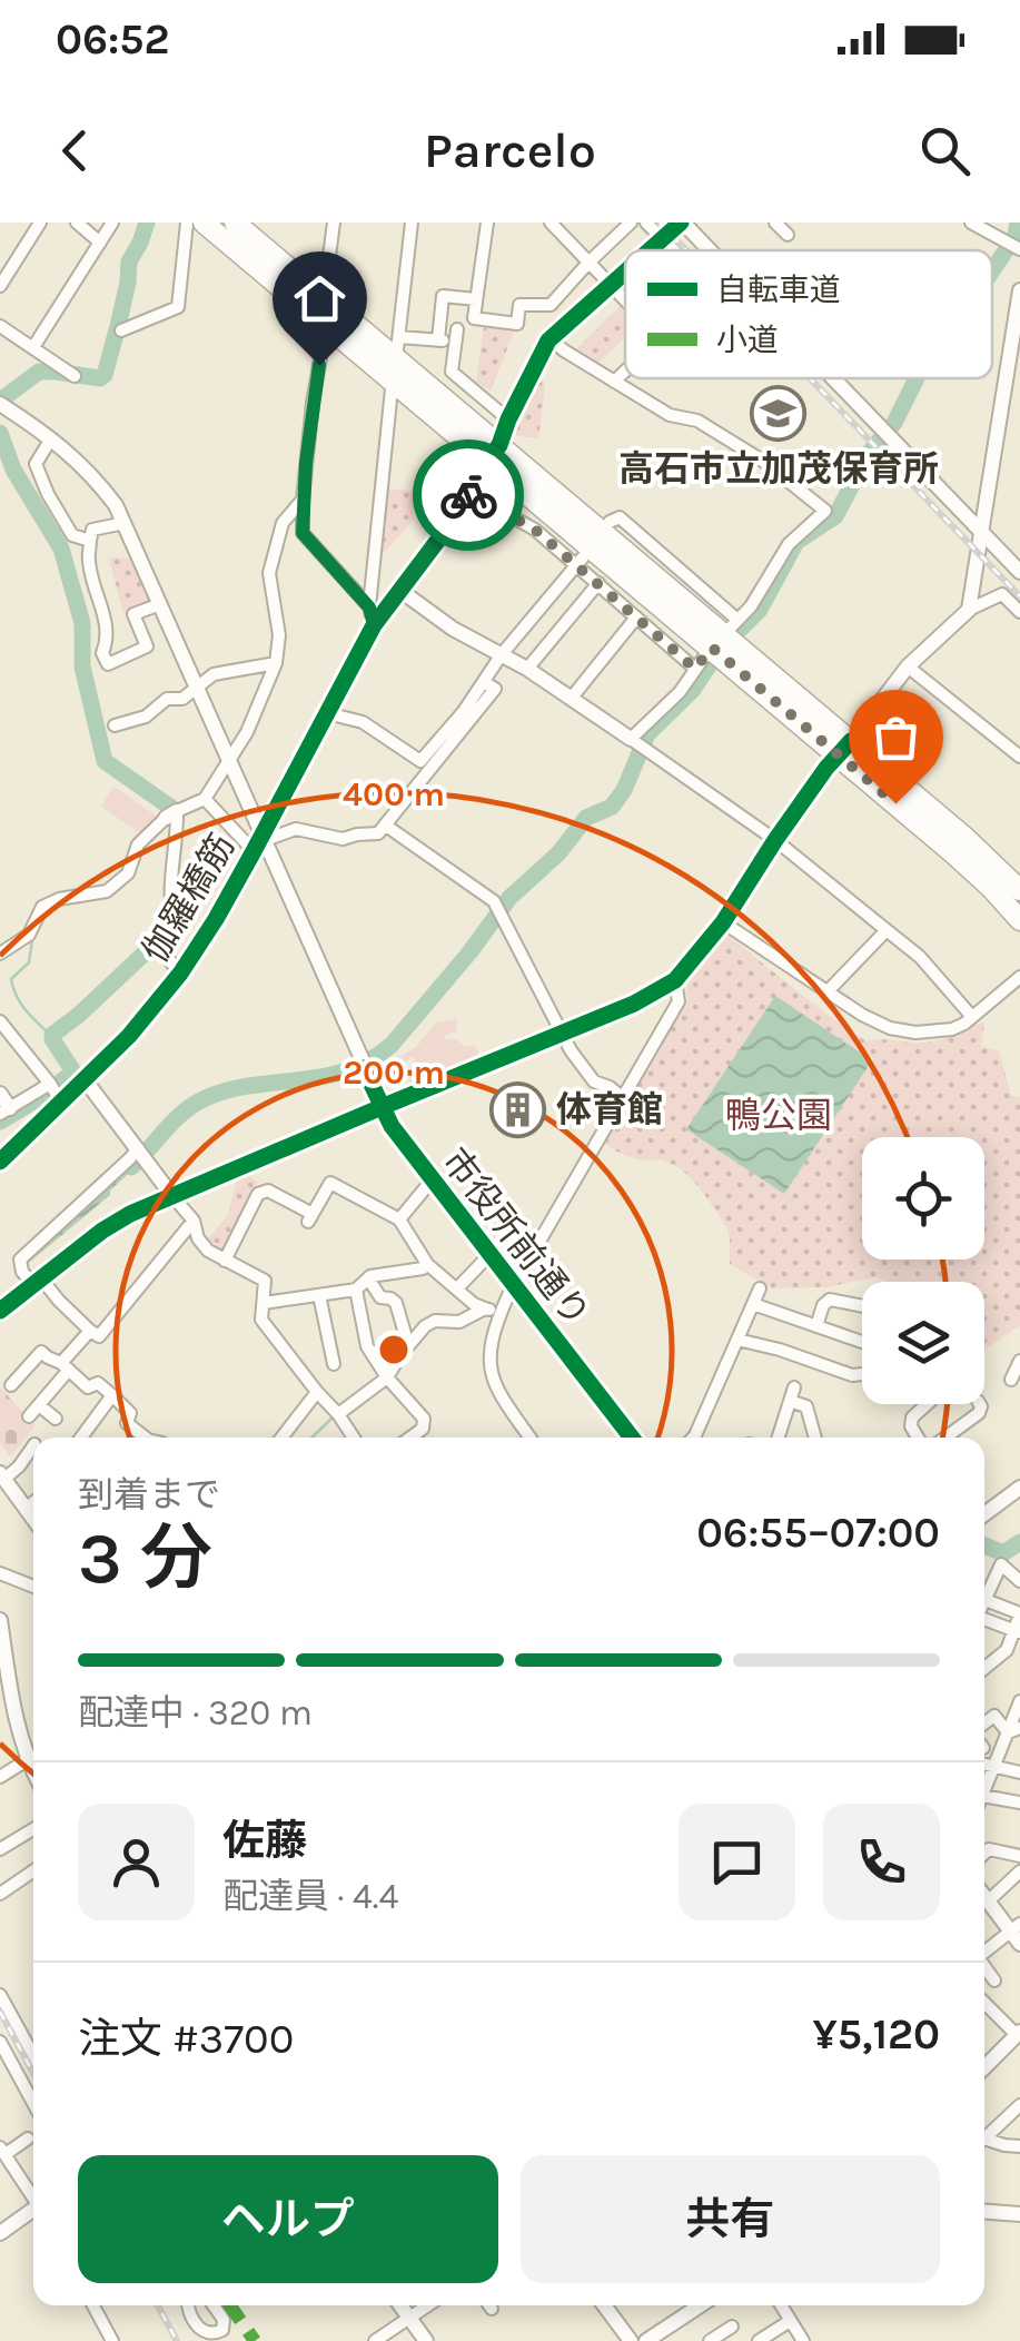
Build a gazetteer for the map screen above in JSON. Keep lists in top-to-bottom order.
{
  "streets": {
    "street": ["伽羅橋筋", "市役所前通り"]
  },
  "crossings": [
    ["伽羅橋筋", "市役所前通り"]
  ],
  "parks": ["鴨公園"],
  "places": {
    "school or university": ["高石市立加茂保育所"],
    "building": ["体育館"]
  },
  "legend": ["自転車道", "小道"],
  "page": {
    "status": "06:52",
    "header": "Parcelo",
    "heading": ["3 分", "到着まで", "06:55–07:00"],
    "panel": [
      "佐藤",
      "配達員 · 4.4",
      "注文 #3700",
      "¥5,120"
    ],
    "bar": "配達中 · 320 m",
    "buttons": ["ヘルプ", "共有"]
  },
  "rings": ["400 m", "200 m"]
}
